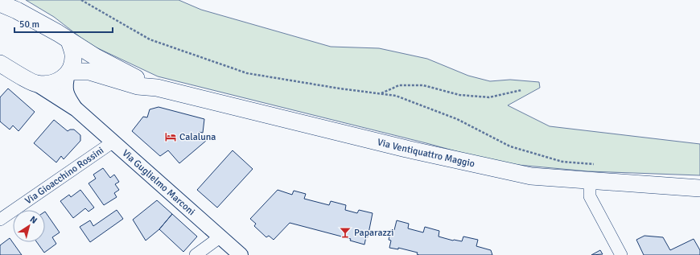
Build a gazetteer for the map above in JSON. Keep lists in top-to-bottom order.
{
  "streets": {
    "main road": ["Via Ventiquattro Maggio"],
    "street": ["Via Gioacchino Rossini", "Via Guglielmo Marconi"]
  },
  "crossings": [
    ["Via Ventiquattro Maggio", "Via Guglielmo Marconi"],
    ["Via Gioacchino Rossini", "Via Guglielmo Marconi"]
  ],
  "places": {
    "hotel": ["Calaluna"],
    "bar": ["Paparazzi"]
  },
  "scale_bar": "50 m",
  "north": "top right"
}
